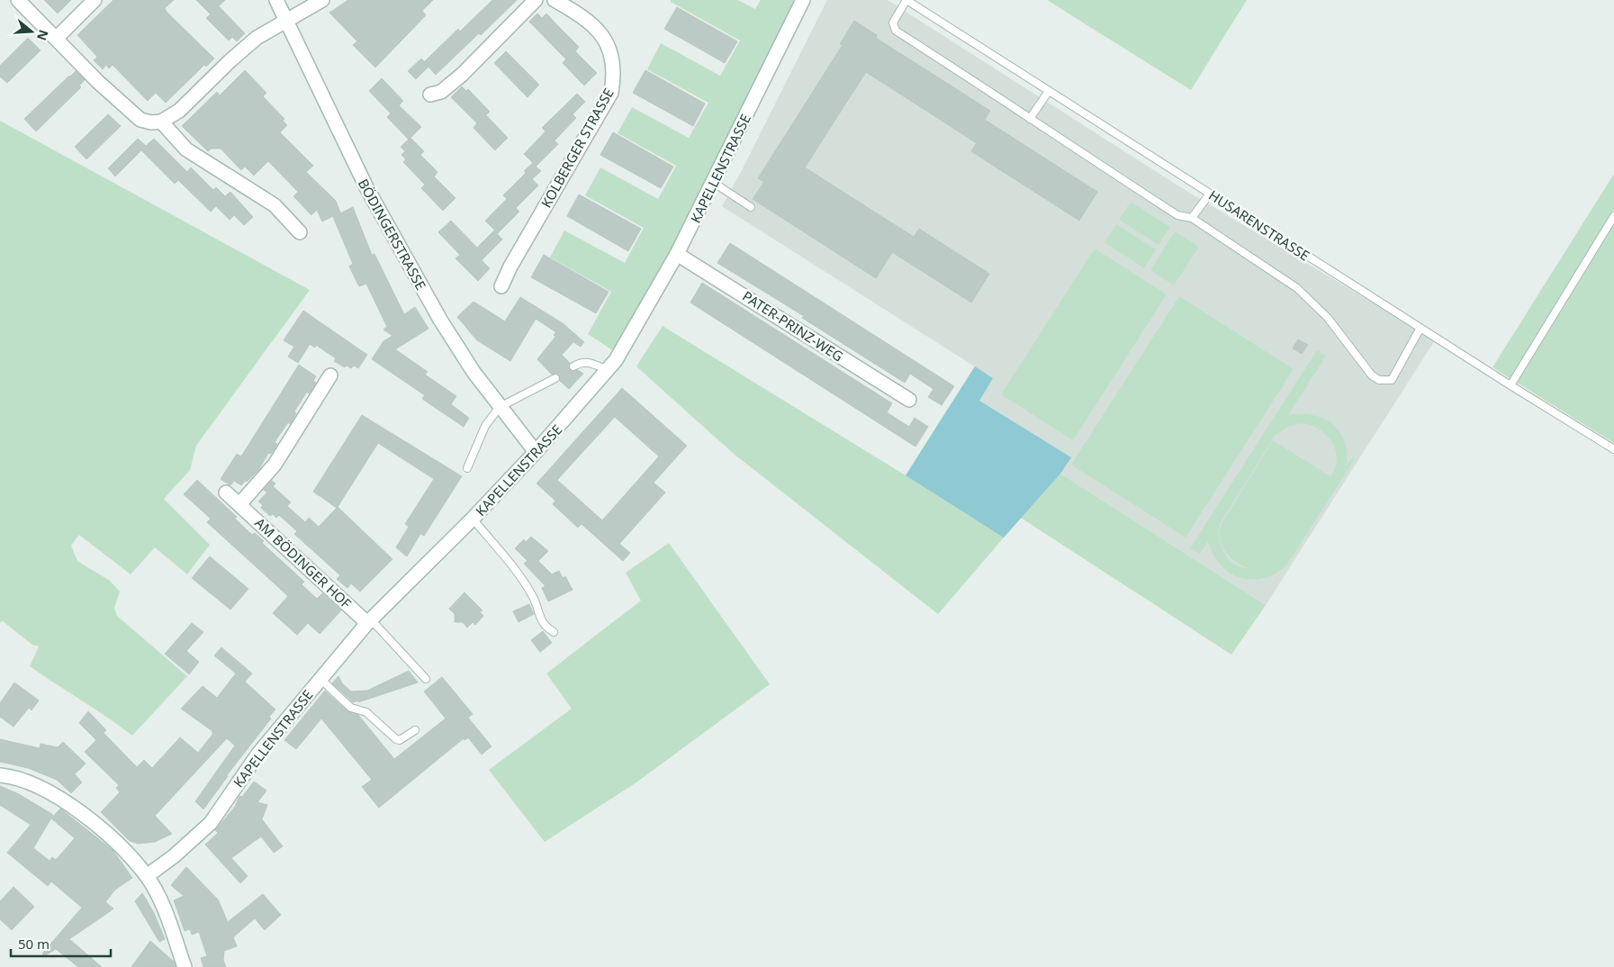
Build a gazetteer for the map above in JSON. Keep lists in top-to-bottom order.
{
  "streets": {
    "street": [
      "KOLBERGER STRASSE",
      "KAPELLENSTRASSE",
      "BÖDINGERSTRASSE",
      "PATER-PRINZ-WEG",
      "AM BÖDINGER HOF"
    ],
    "lane": ["HUSARENSTRASSE"]
  },
  "crossings": [
    ["KAPELLENSTRASSE", "BÖDINGERSTRASSE"],
    ["KAPELLENSTRASSE", "PATER-PRINZ-WEG"],
    ["KAPELLENSTRASSE", "AM BÖDINGER HOF"]
  ],
  "scale_bar": "50 m",
  "north": "right"
}
